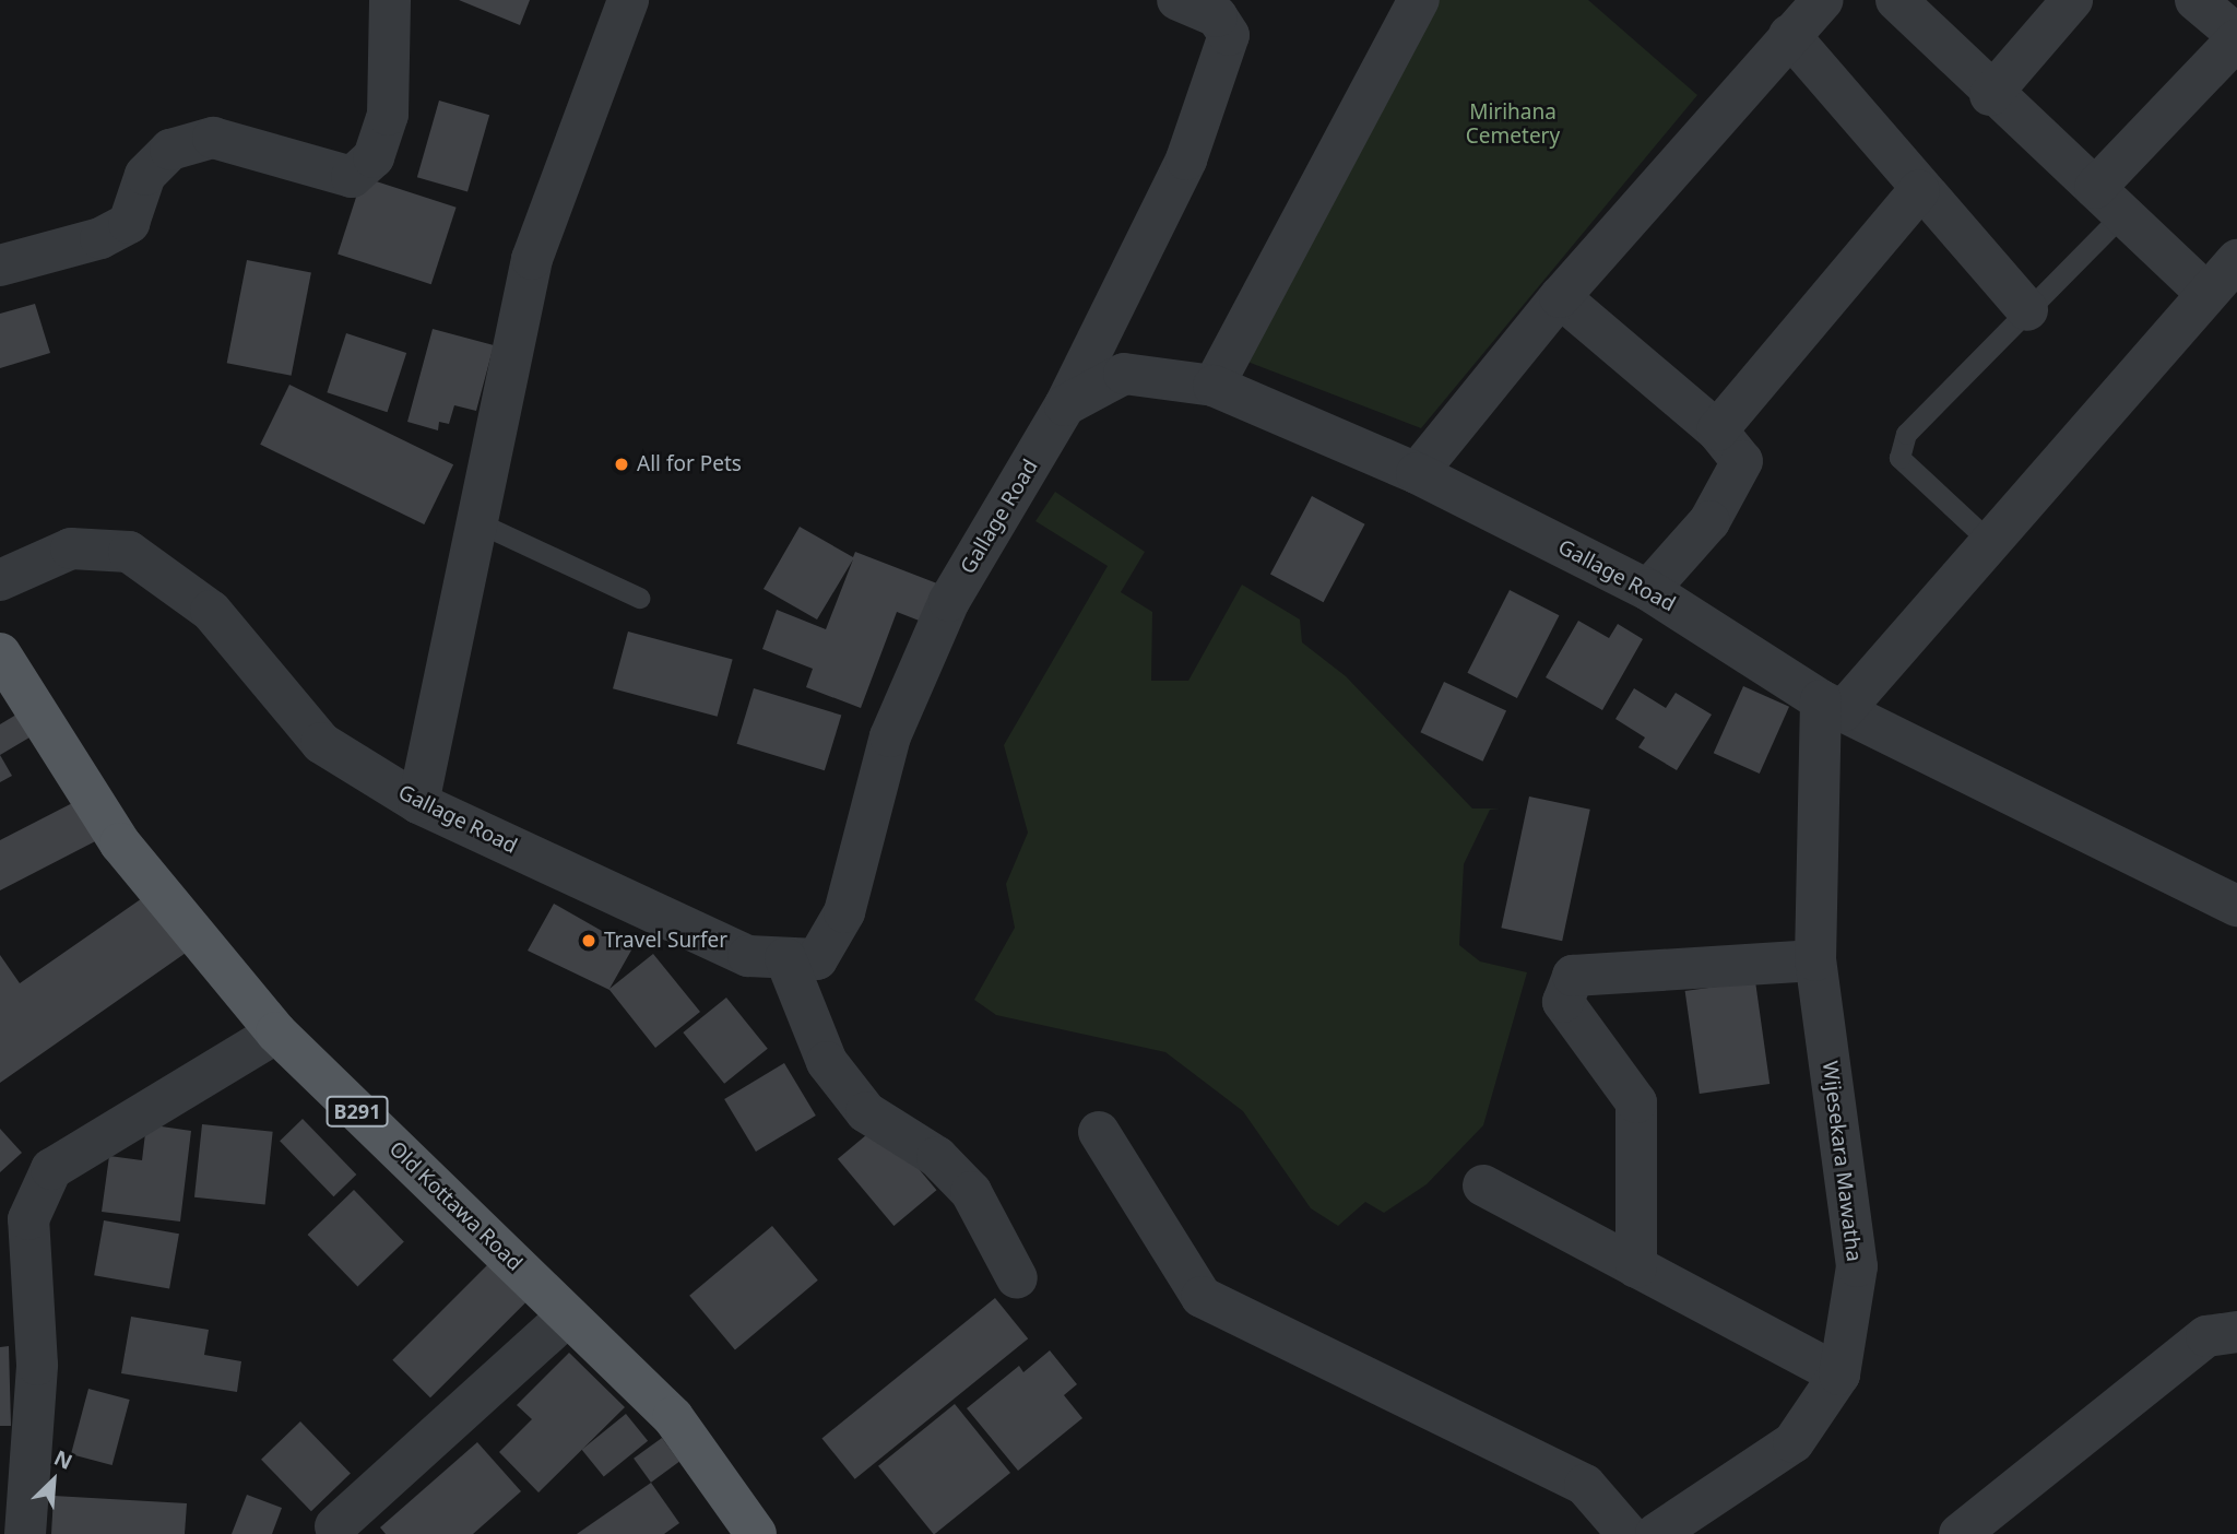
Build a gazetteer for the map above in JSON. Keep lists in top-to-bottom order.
{
  "streets": {
    "main road": ["B291", "Old Kottawa Road"],
    "street": ["Gallage Road", "Wijesekara Mawatha"]
  },
  "crossings": [
    ["Gallage Road", "Wijesekara Mawatha"]
  ],
  "parks": ["Mirihana Cemetery"],
  "places": ["All for Pets", "Travel Surfer"],
  "north": "top right"
}
